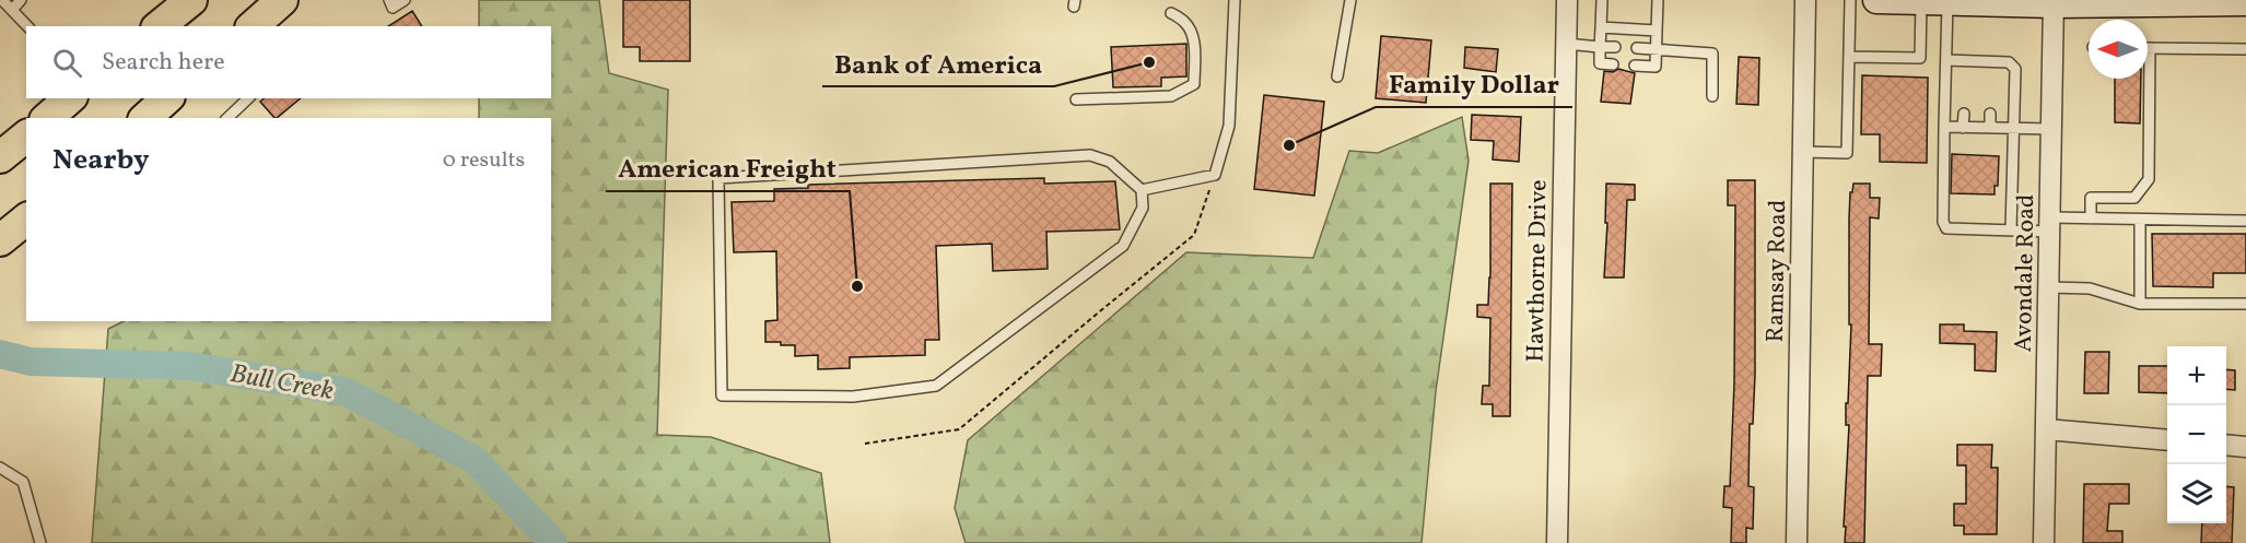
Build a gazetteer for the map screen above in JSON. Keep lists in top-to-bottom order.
{
  "streets": {
    "street": ["Hawthorne Drive", "Ramsay Road", "Avondale Road"]
  },
  "water": ["Bull Creek"],
  "places": ["Bank of America", "Family Dollar", "American Freight"],
  "north": "left",
  "page": {
    "search": "Search here",
    "heading": ["Nearby", "0 results"],
    "map_buttons": ["+", "−"]
  }
}
